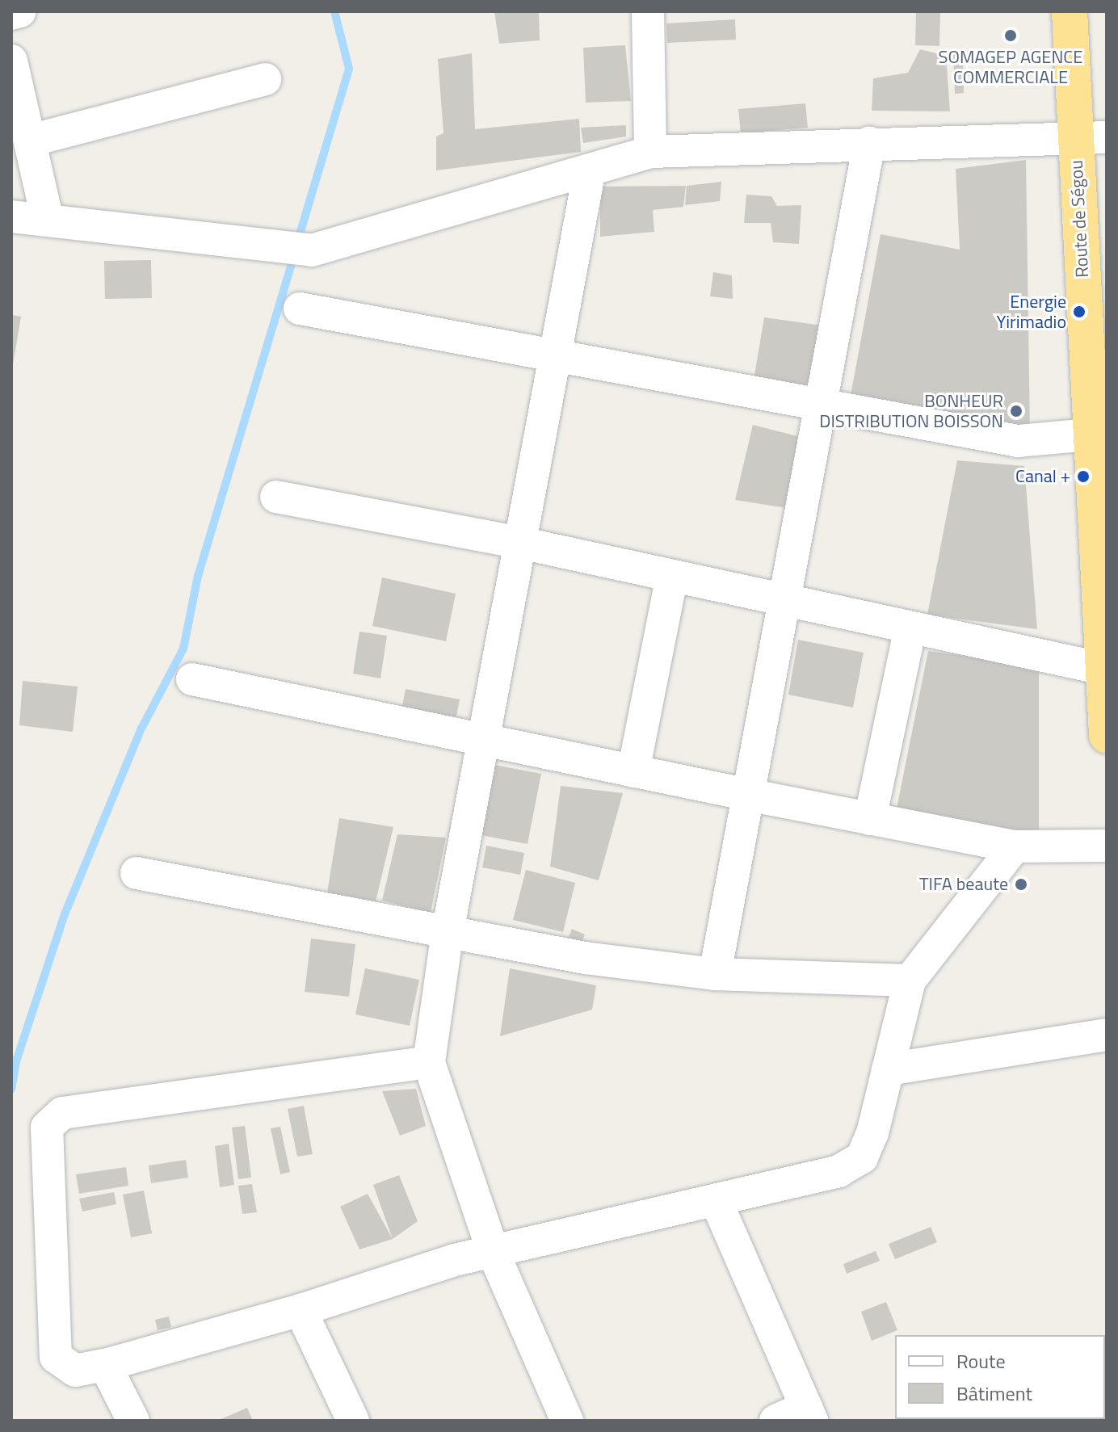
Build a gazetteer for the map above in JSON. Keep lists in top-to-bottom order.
{
  "streets": {
    "highway": ["Route de Ségou"]
  },
  "places": [
    "SOMAGEP AGENCE COMMERCIALE",
    "Energie Yirimadio",
    "BONHEUR DISTRIBUTION BOISSON",
    "Canal +",
    "TIFA beaute"
  ],
  "legend": ["Route", "Bâtiment"]
}
